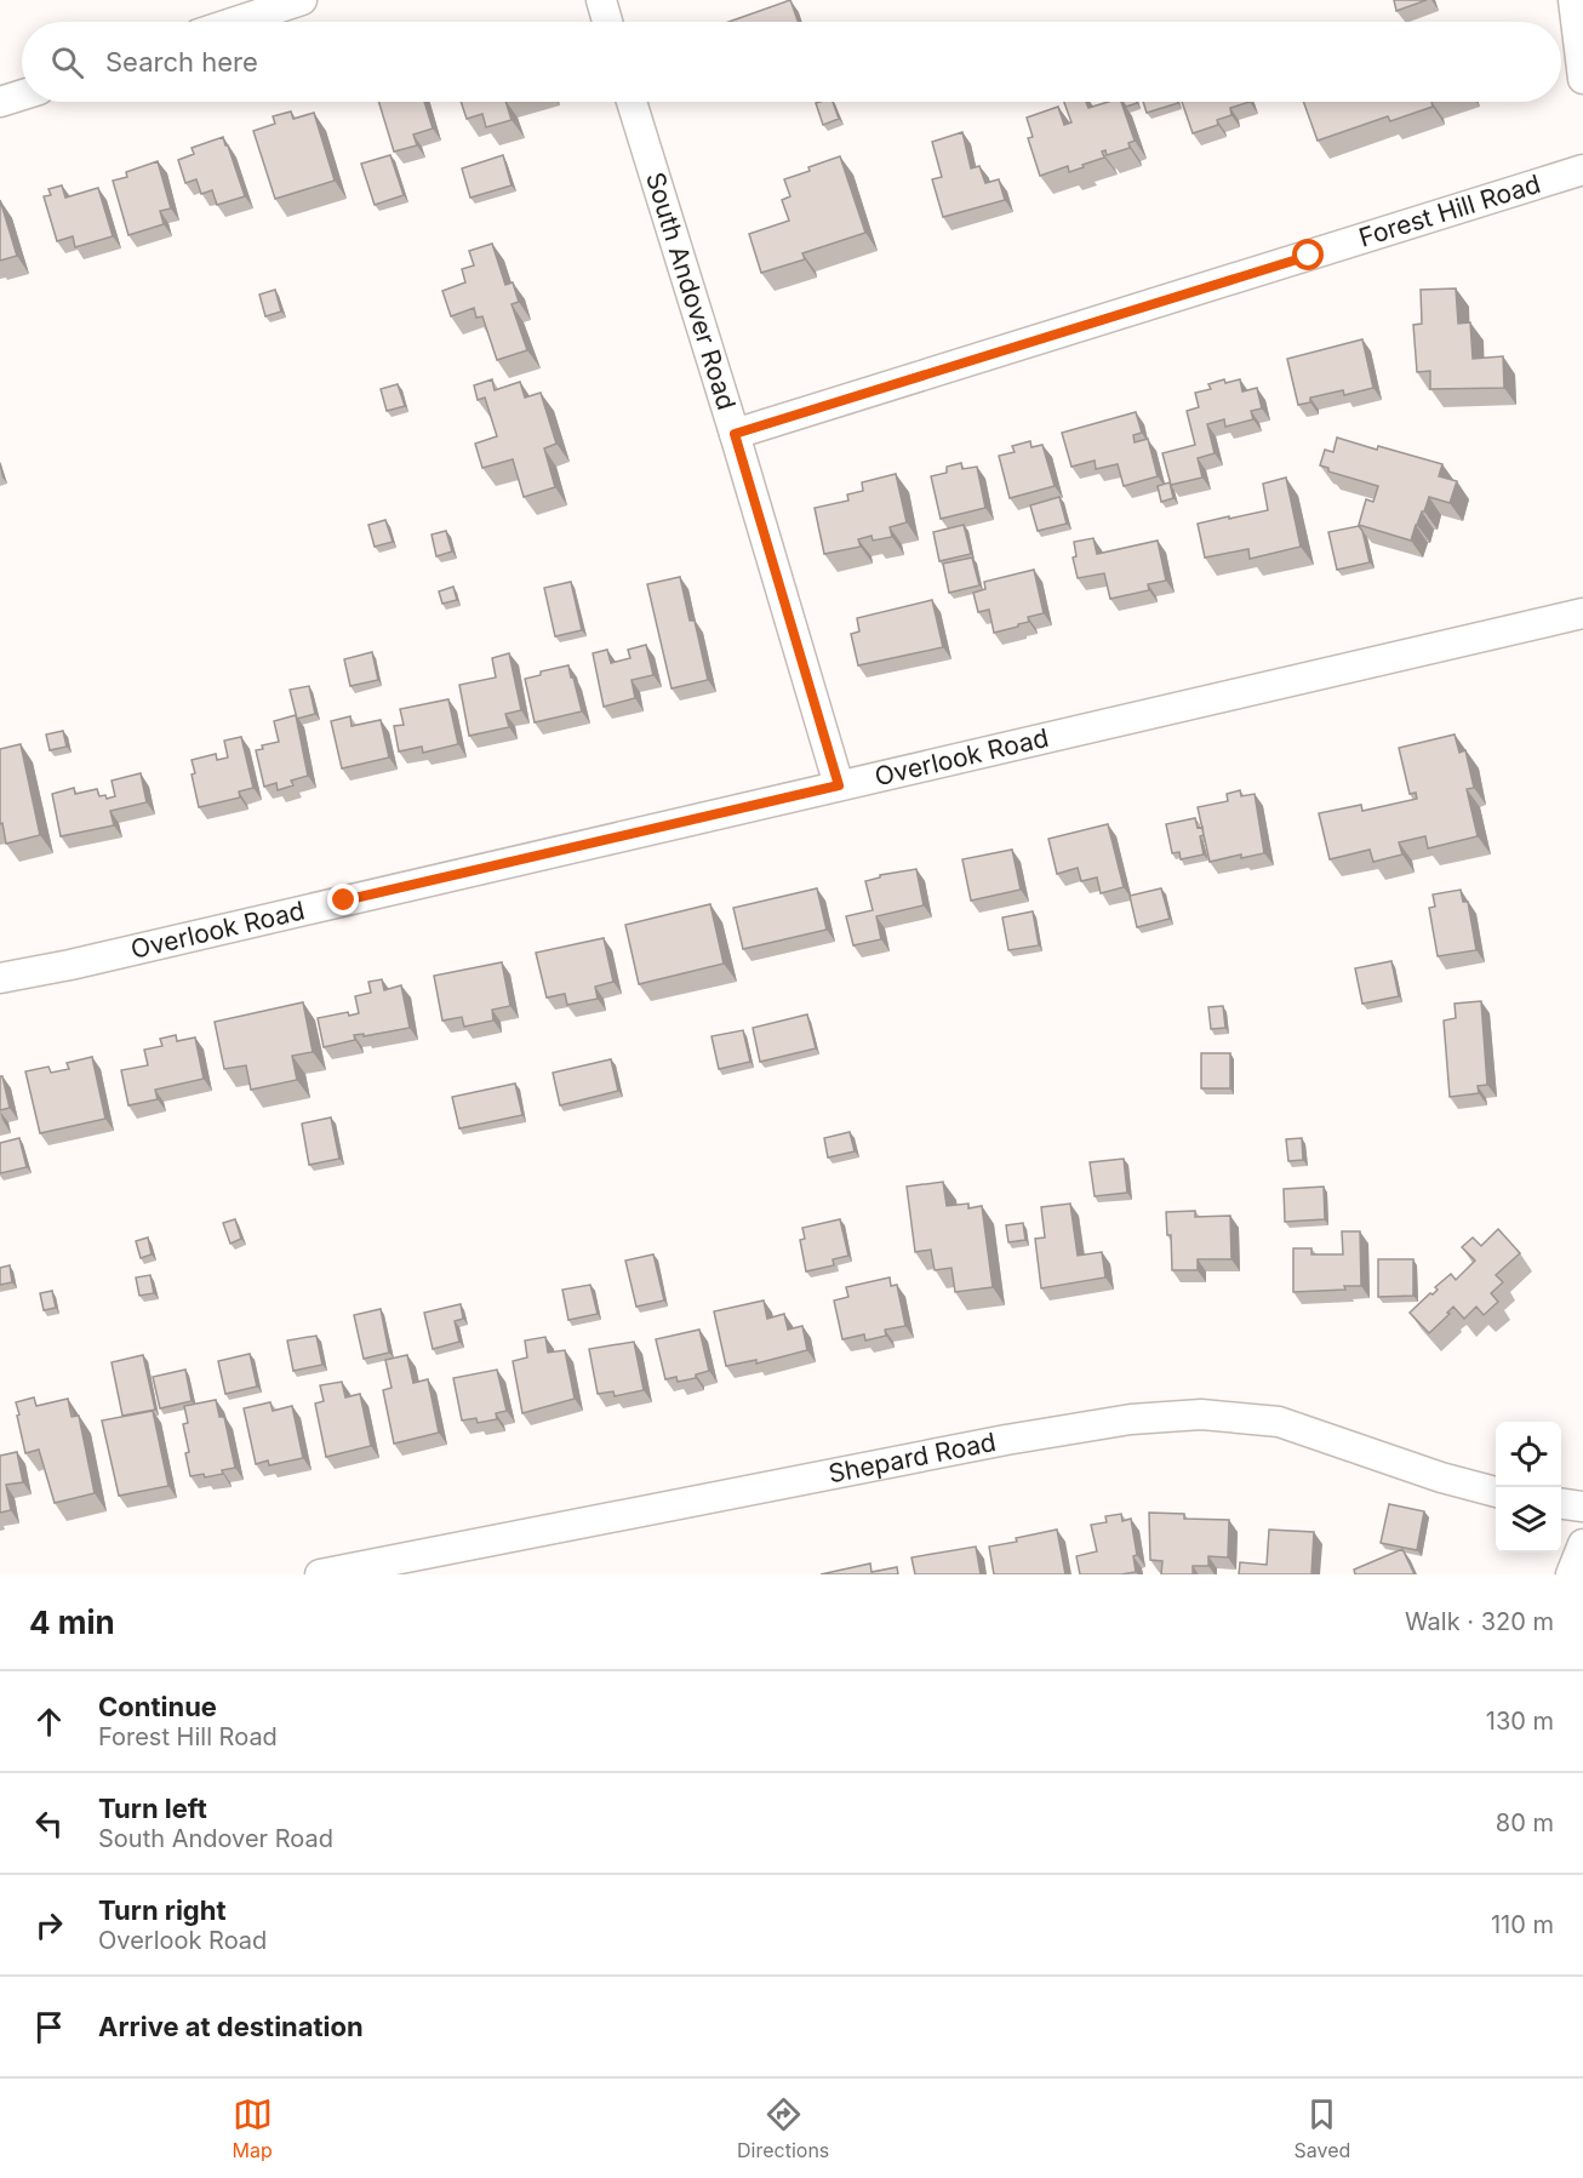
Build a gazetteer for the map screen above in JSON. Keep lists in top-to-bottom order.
{
  "streets": {
    "street": [
      "Forest Hill Road",
      "South Andover Road",
      "Overlook Road",
      "Shepard Road"
    ]
  },
  "crossings": [
    ["Forest Hill Road", "South Andover Road"],
    ["South Andover Road", "Overlook Road"]
  ],
  "page": {
    "search": "Search here",
    "heading": ["4 min", "Walk · 320 m"],
    "list": [
      ["Continue", "Forest Hill Road", "130 m"],
      ["Turn left", "South Andover Road", "80 m"],
      ["Turn right", "Overlook Road", "110 m"],
      "Arrive at destination"
    ],
    "nav": ["Map", "Directions", "Saved"]
  }
}
